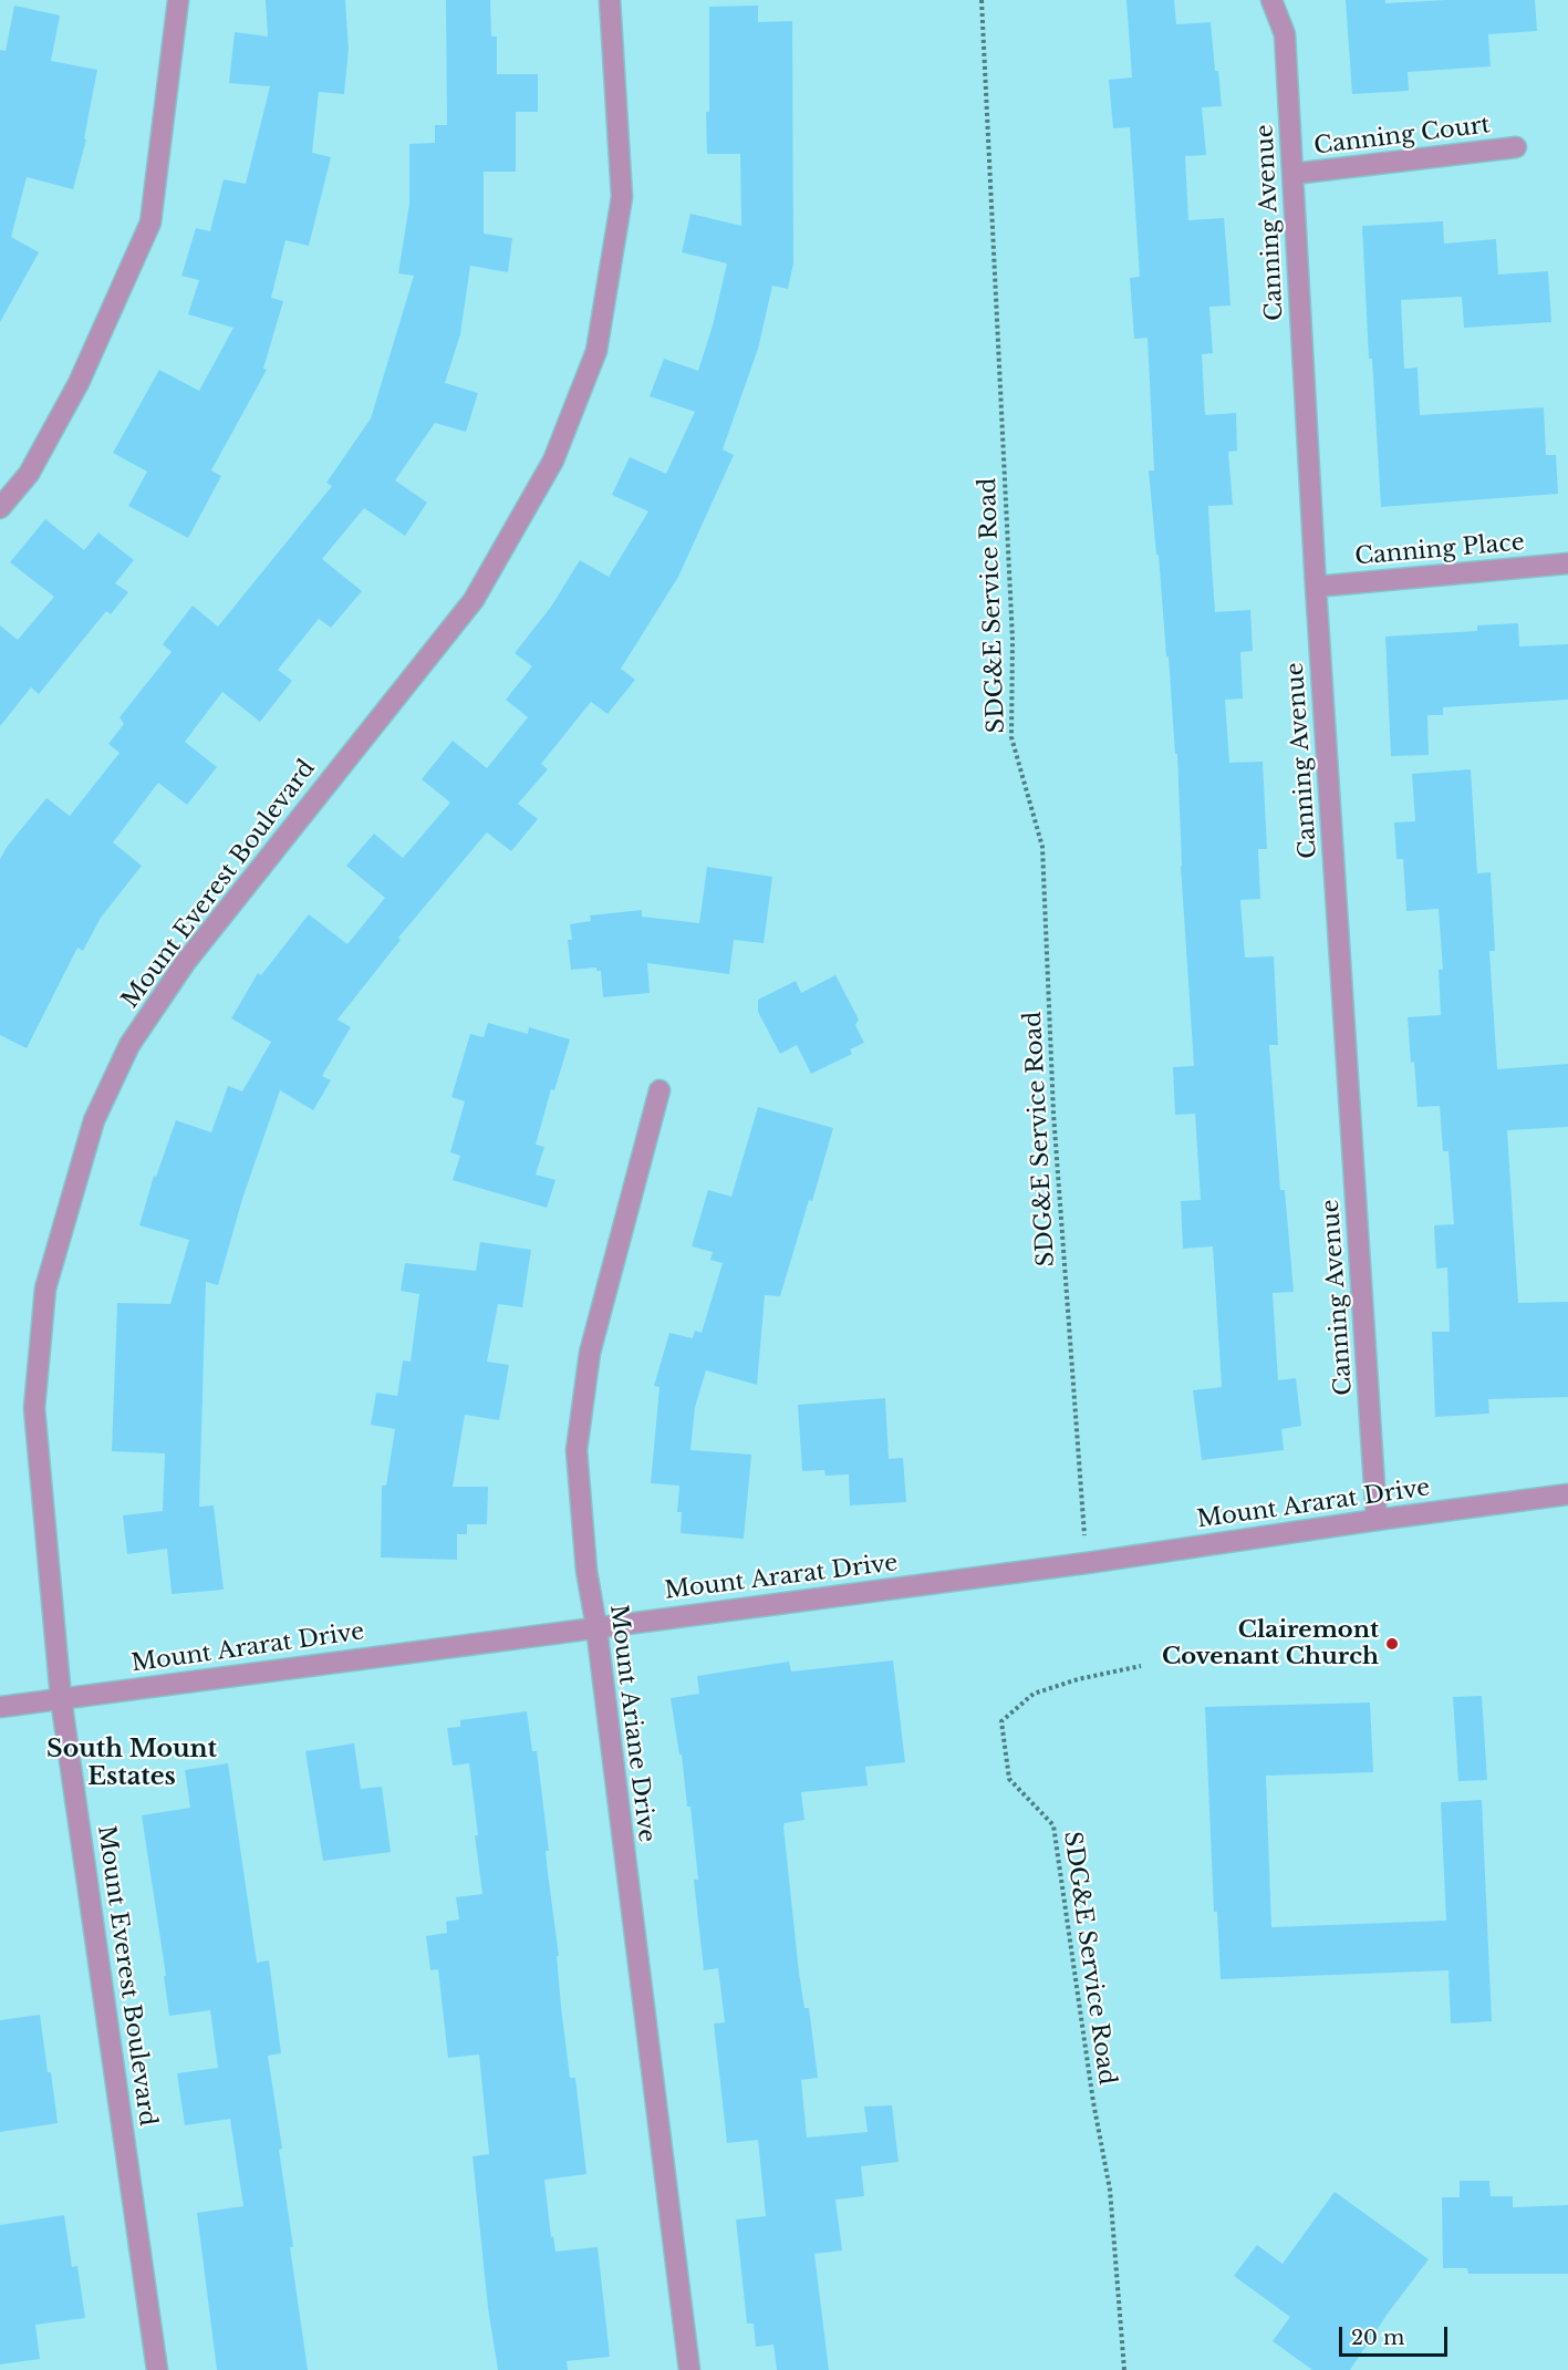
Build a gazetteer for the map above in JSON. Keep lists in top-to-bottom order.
{
  "streets": {
    "street": [
      "Canning Court",
      "Canning Avenue",
      "Canning Place",
      "Mount Everest Boulevard",
      "Mount Ararat Drive",
      "Mount Ariane Drive"
    ],
    "path": ["SDG&E Service Road"]
  },
  "crossings": [
    ["Canning Court", "Canning Avenue"],
    ["Canning Avenue", "Canning Place"],
    ["Canning Avenue", "Mount Ararat Drive"],
    ["SDG&E Service Road", "Mount Ararat Drive"],
    ["Mount Everest Boulevard", "Mount Ararat Drive"],
    ["Mount Ararat Drive", "Mount Ariane Drive"]
  ],
  "districts": ["South Mount Estates"],
  "places": ["Clairemont Covenant Church"],
  "scale_bar": "20 m"
}
